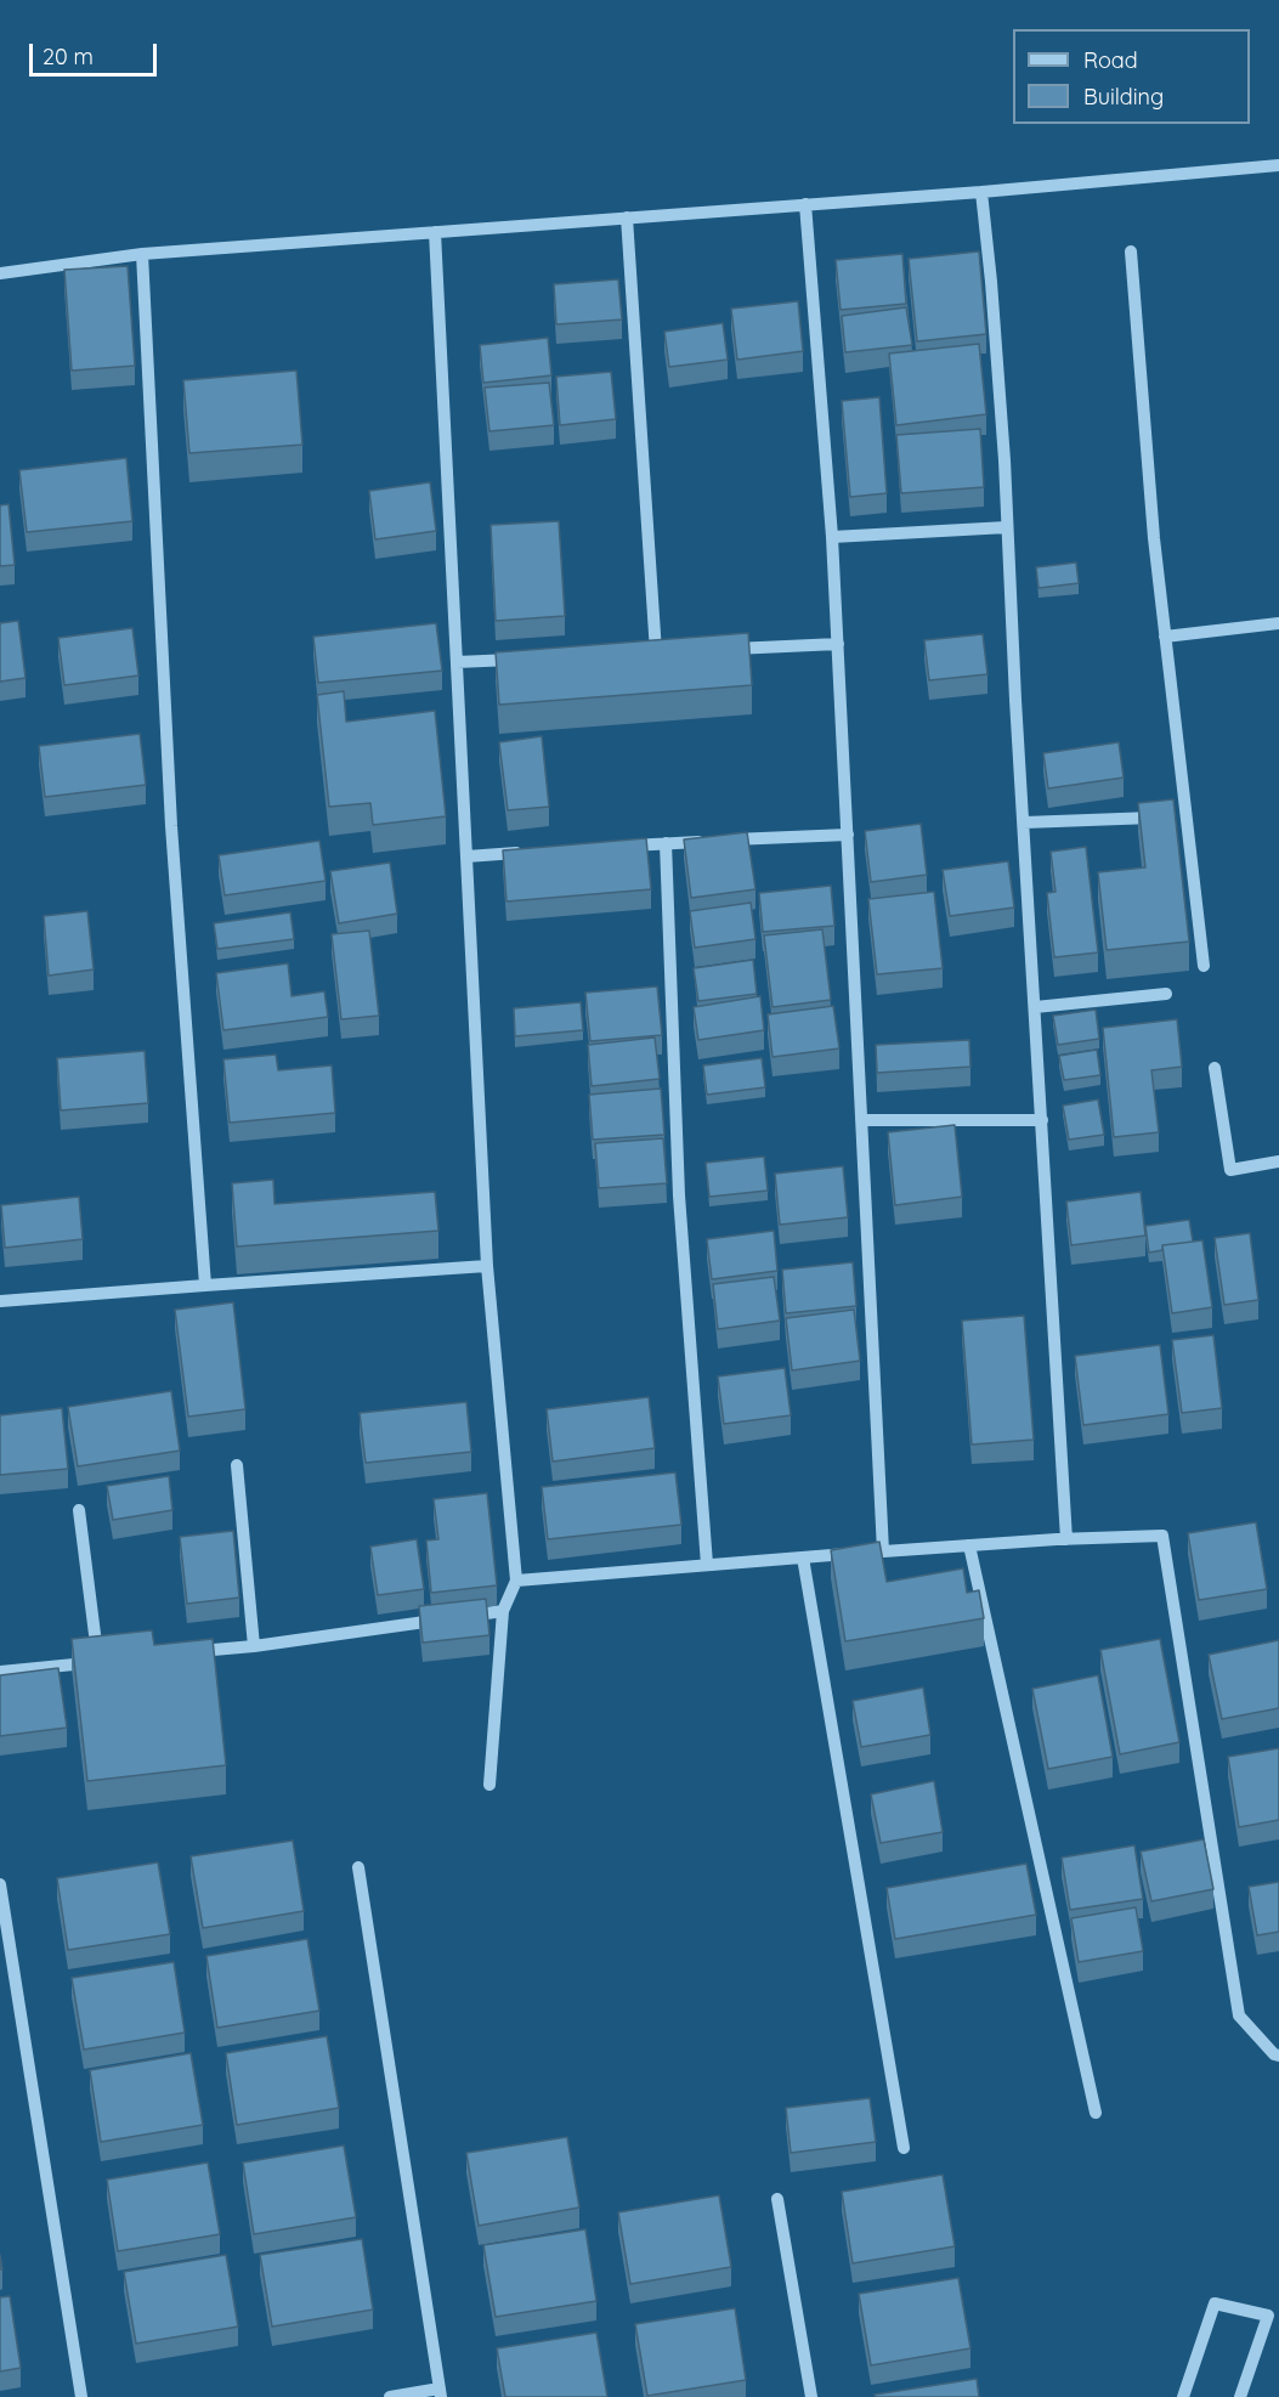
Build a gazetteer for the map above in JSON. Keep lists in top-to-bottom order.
{
  "legend": ["Road", "Building"],
  "scale_bar": "20 m"
}
